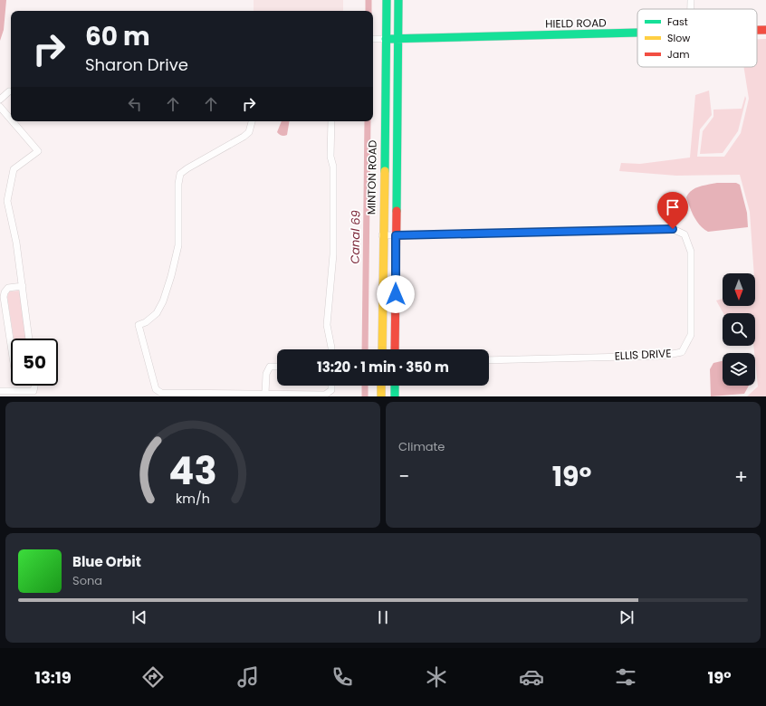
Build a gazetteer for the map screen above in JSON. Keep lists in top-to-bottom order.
{
  "streets": {
    "main road": ["HIELD ROAD", "MINTON ROAD"],
    "street": ["ELLIS DRIVE"]
  },
  "crossings": [
    ["HIELD ROAD", "MINTON ROAD"]
  ],
  "water": ["Canal 69"],
  "legend": ["Fast", "Slow", "Jam"],
  "north": "bottom",
  "page": {
    "turn": ["60 m", "Sharon Drive"],
    "limit": "50",
    "trip": "13:20 · 1 min · 350 m",
    "tile": "Climate",
    "heat": ["−", "19°", "+"],
    "song": ["Blue Orbit", "Sona"],
    "tabs": ["13:19", "19°"],
    "gauge": ["43", "km/h"]
  }
}
